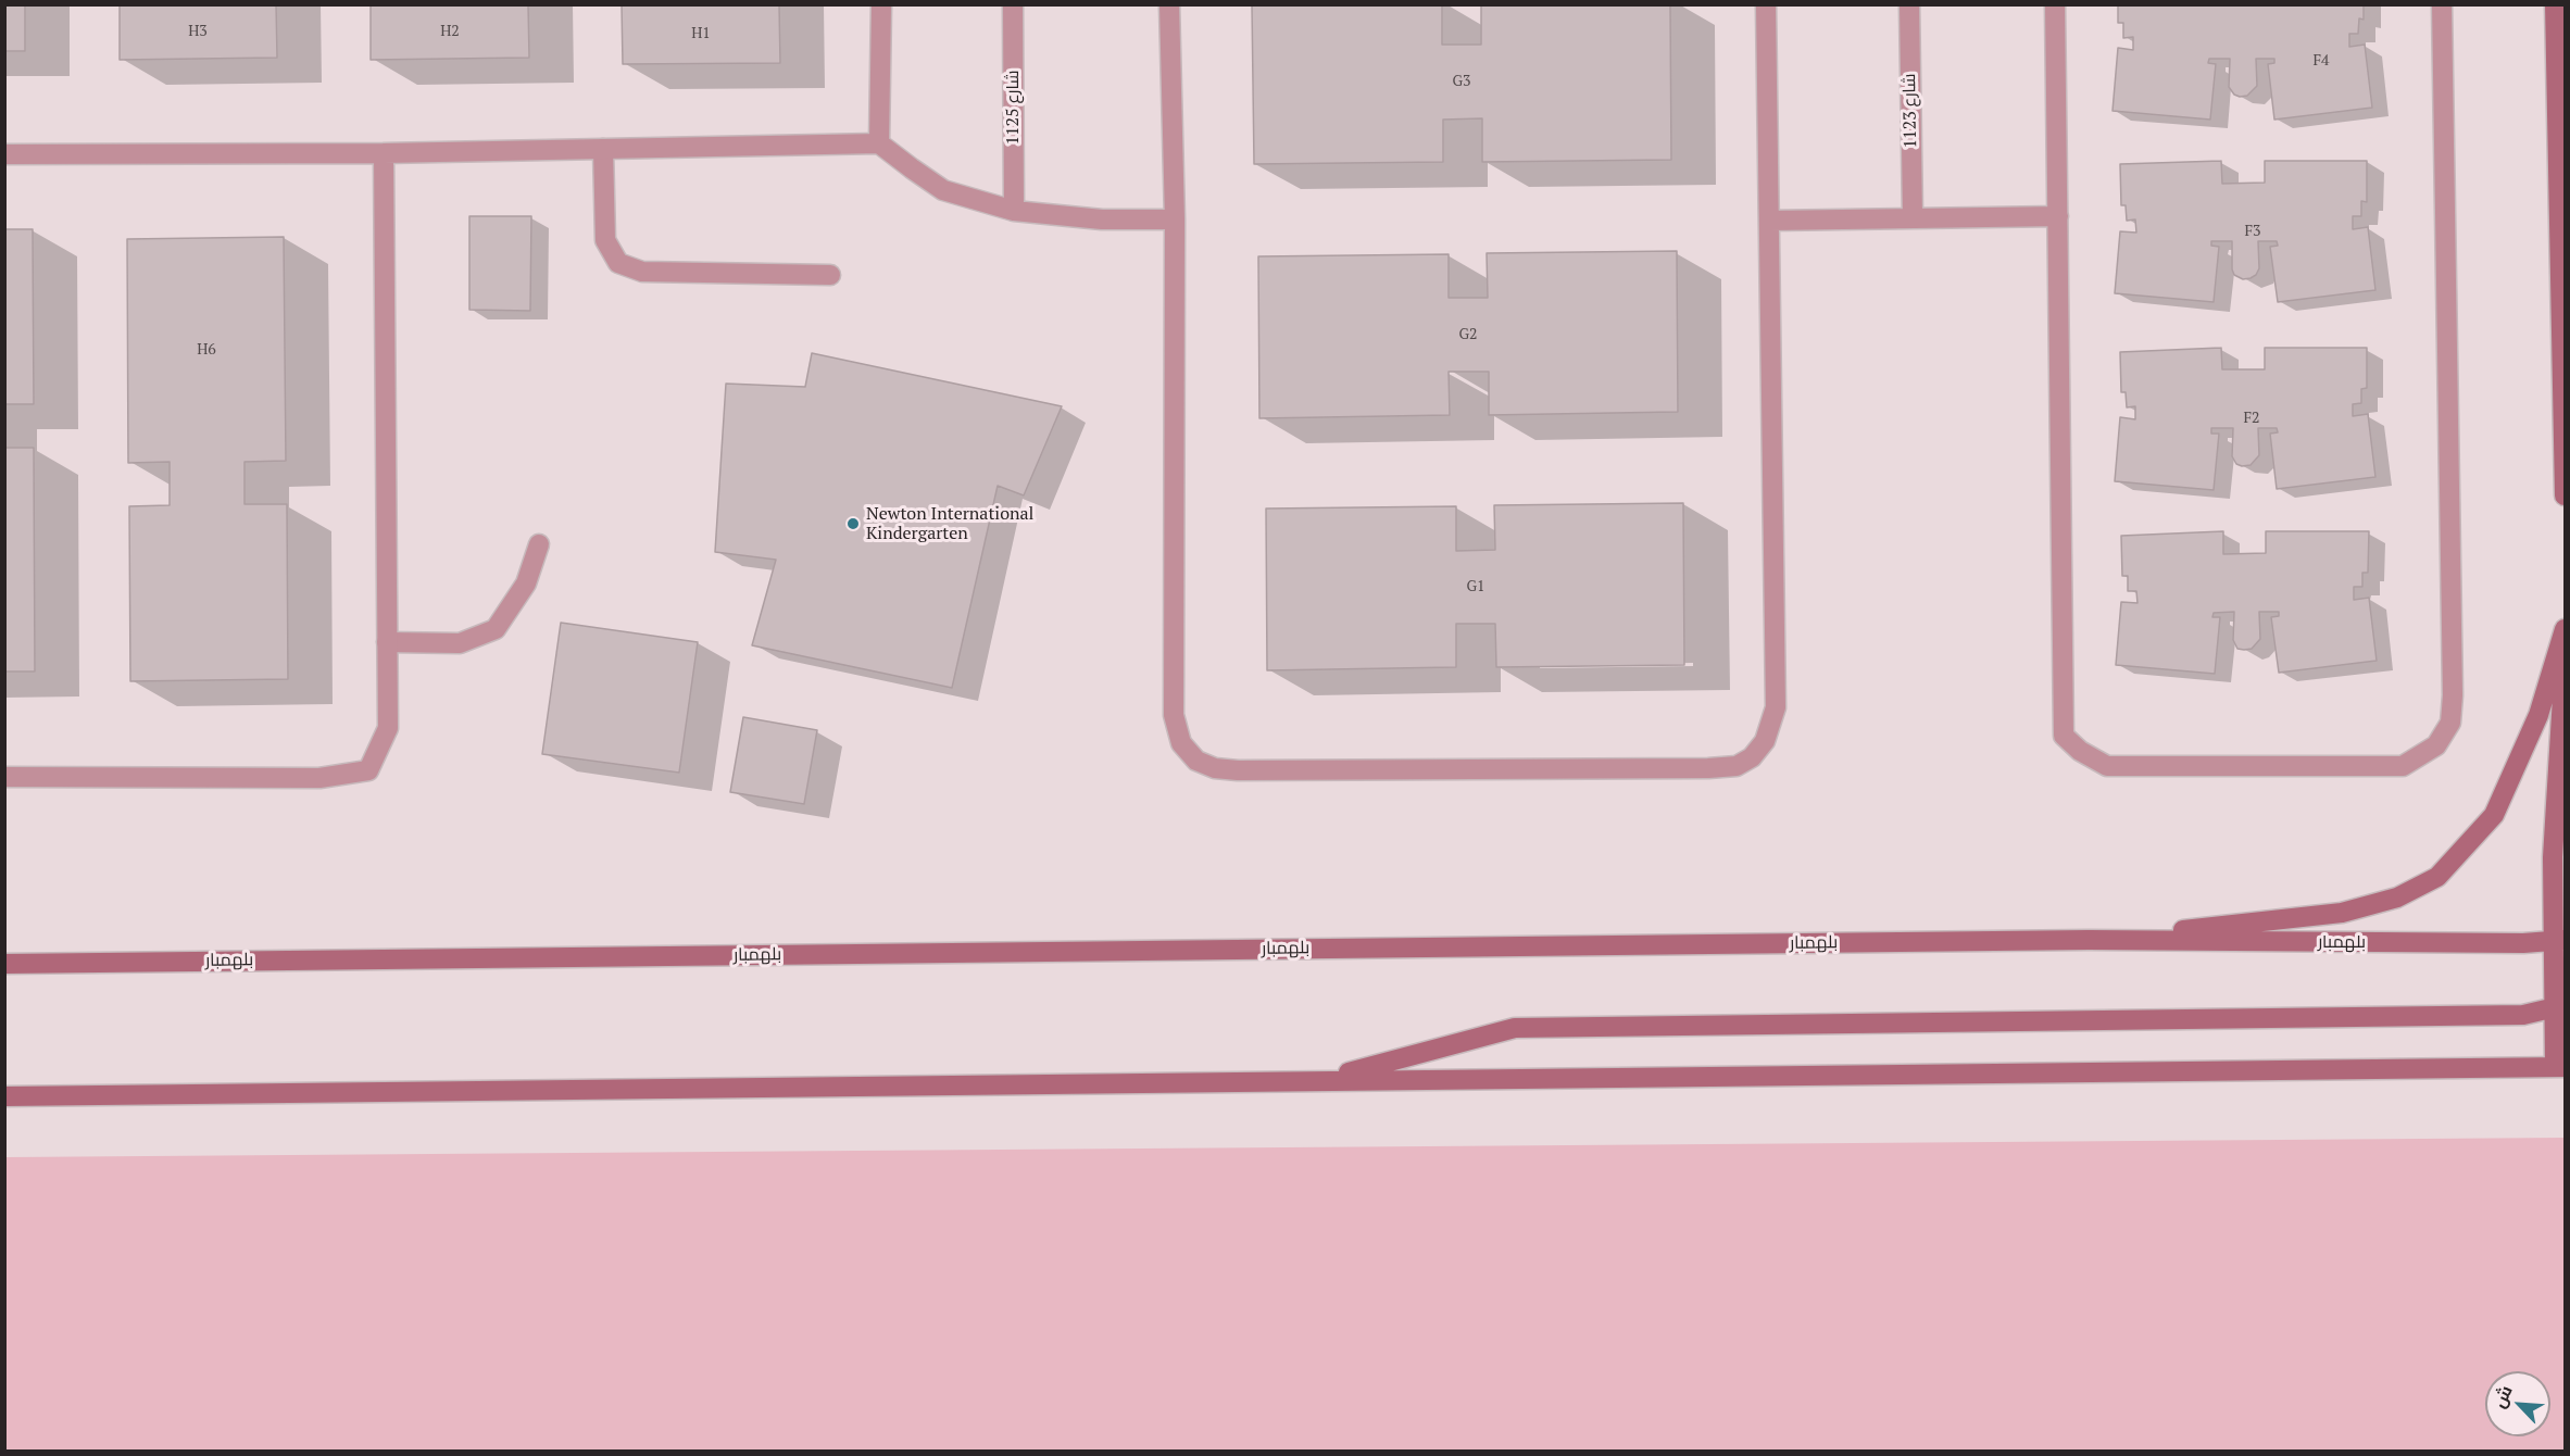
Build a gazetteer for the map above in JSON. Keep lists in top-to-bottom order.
{
  "streets": {
    "street": ["شارع 1125", "شارع 1123", "بلهمبار"]
  },
  "places": ["Newton International Kindergarten"],
  "house_numbers": [
    "H3",
    "H2",
    "H1",
    "F4",
    "G3",
    "F3",
    "G2",
    "H6",
    "F2",
    "G1"
  ],
  "north": "top left"
}
